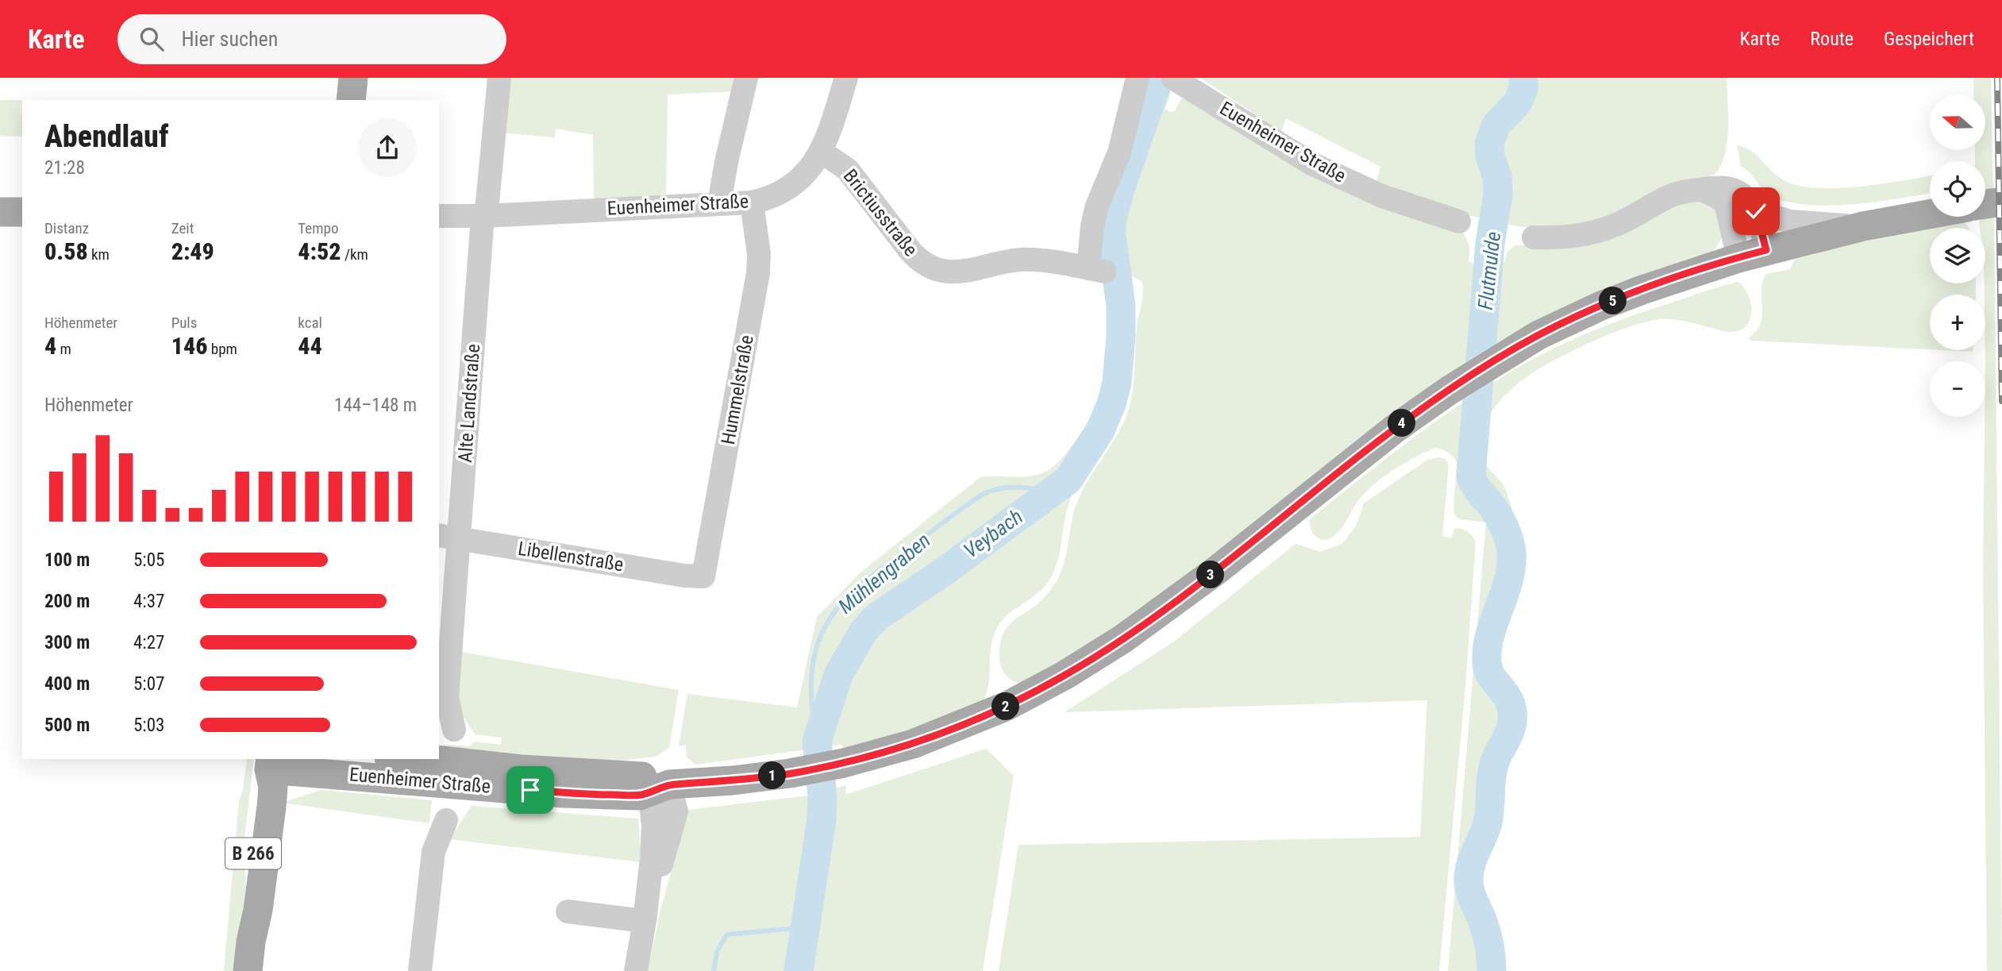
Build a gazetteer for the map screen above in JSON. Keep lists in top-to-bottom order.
{
  "streets": {
    "main road": ["Euenheimer Straße", "B 266"],
    "street": [
      "Brictiusstraße",
      "Hummelstraße",
      "Alte Landstraße",
      "Libellenstraße"
    ]
  },
  "crossings": [
    ["Euenheimer Straße", "Brictiusstraße"],
    ["Euenheimer Straße", "Hummelstraße"],
    ["Euenheimer Straße", "Alte Landstraße"],
    ["Euenheimer Straße", "B 266"],
    ["Hummelstraße", "Libellenstraße"],
    ["Alte Landstraße", "Libellenstraße"]
  ],
  "water": ["Flutmulde", "Veybach", "Mühlengraben"],
  "north": "left",
  "page": {
    "header": "Karte",
    "search": "Hier suchen",
    "nav": ["Karte", "Route", "Gespeichert"],
    "map_buttons": ["+", "−"],
    "heading": ["Abendlauf", "21:28"],
    "stats": [
      ["Distanz", "0.58 km"],
      ["Zeit", "2:49"],
      ["Tempo", "4:52 /km"],
      ["Höhenmeter", "4 m"],
      ["Puls", "146 bpm"],
      ["kcal", "44"]
    ],
    "pins": [
      "5",
      "4",
      "3",
      "2",
      "1"
    ],
    "chart": ["Höhenmeter", "144–148 m"],
    "list": [
      {
        "name": "100 m",
        "note": "5:05"
      },
      {
        "name": "200 m",
        "note": "4:37"
      },
      {
        "name": "300 m",
        "note": "4:27"
      },
      {
        "name": "400 m",
        "note": "5:07"
      },
      {
        "name": "500 m",
        "note": "5:03"
      }
    ]
  }
}
